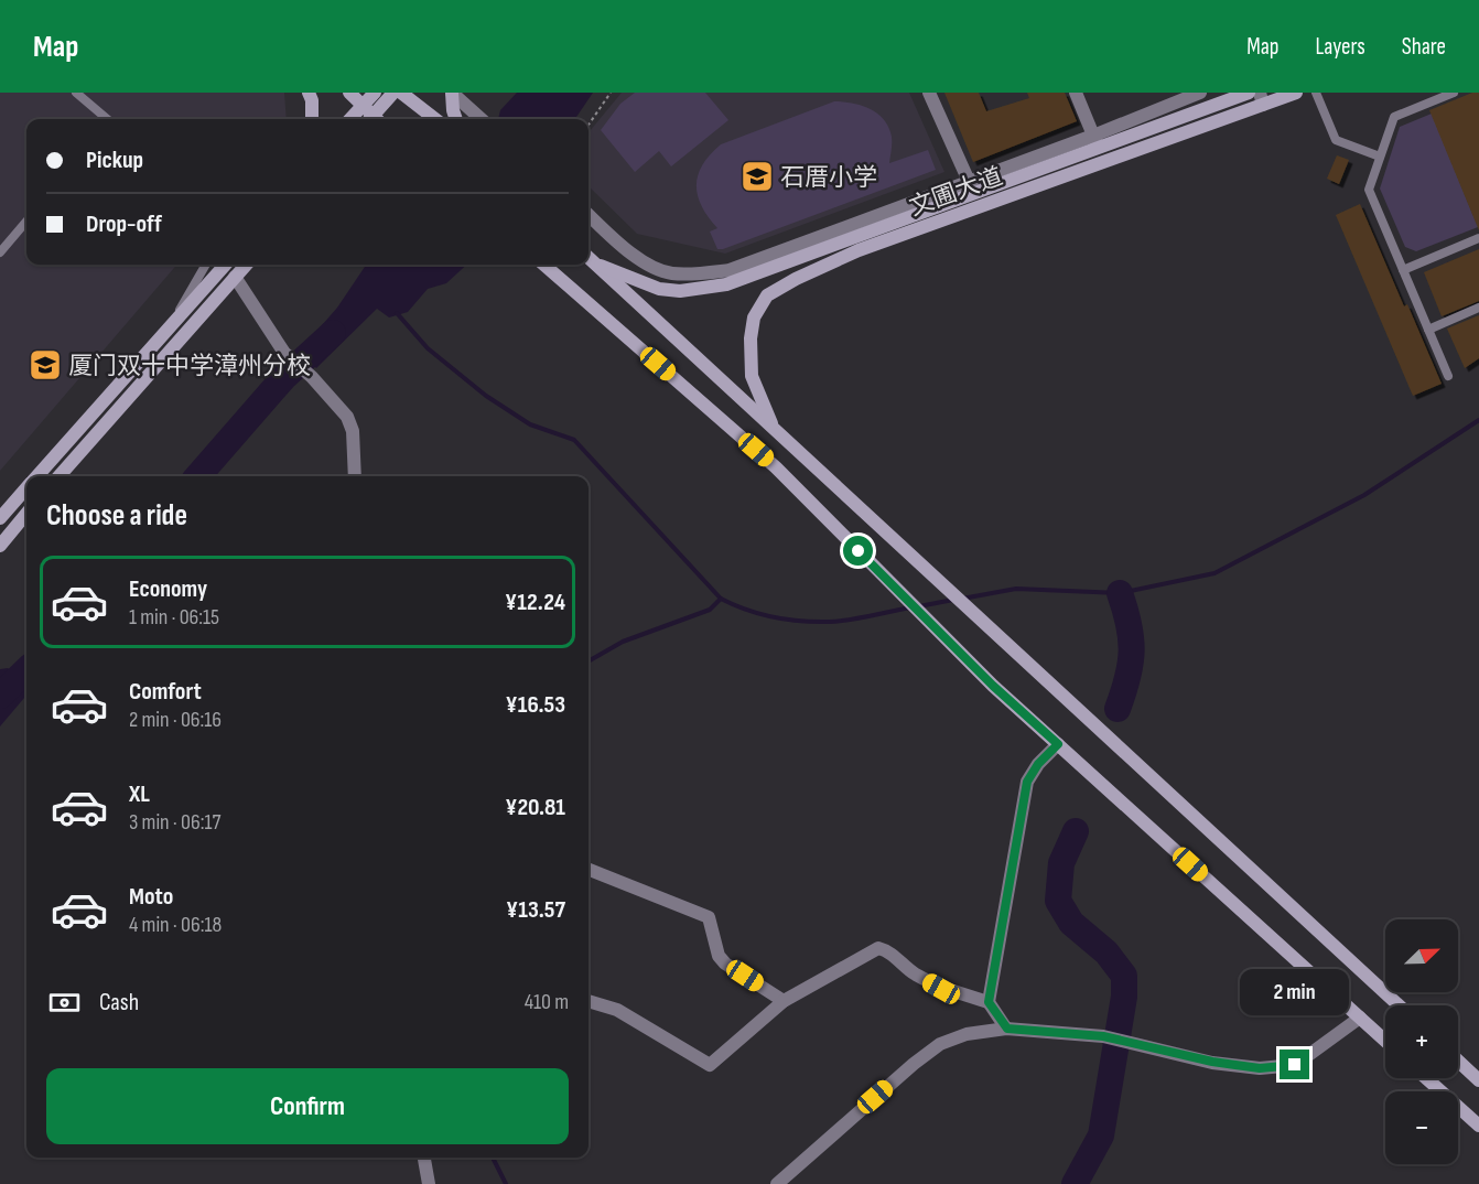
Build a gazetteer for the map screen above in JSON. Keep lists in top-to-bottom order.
{
  "streets": {
    "main road": ["文圃大道"]
  },
  "places": {
    "school or university": ["石厝小学", "厦门双十中学漳州分校"]
  },
  "north": "top right",
  "page": {
    "header": "Map",
    "nav": ["Map", "Layers", "Share"],
    "banner": ["Pickup", "Drop-off"],
    "heading": "Choose a ride",
    "list": [
      {
        "name": "Economy",
        "note": "1 min · 06:15",
        "value": "¥12.24"
      },
      {
        "name": "Comfort",
        "note": "2 min · 06:16",
        "value": "¥16.53"
      },
      {
        "name": "XL",
        "note": "3 min · 06:17",
        "value": "¥20.81"
      },
      {
        "name": "Moto",
        "note": "4 min · 06:18",
        "value": "¥13.57"
      }
    ],
    "map_buttons": ["+", "−"],
    "pay": ["Cash", "410 m"],
    "bubble": "2 min",
    "buttons": "Confirm"
  }
}
